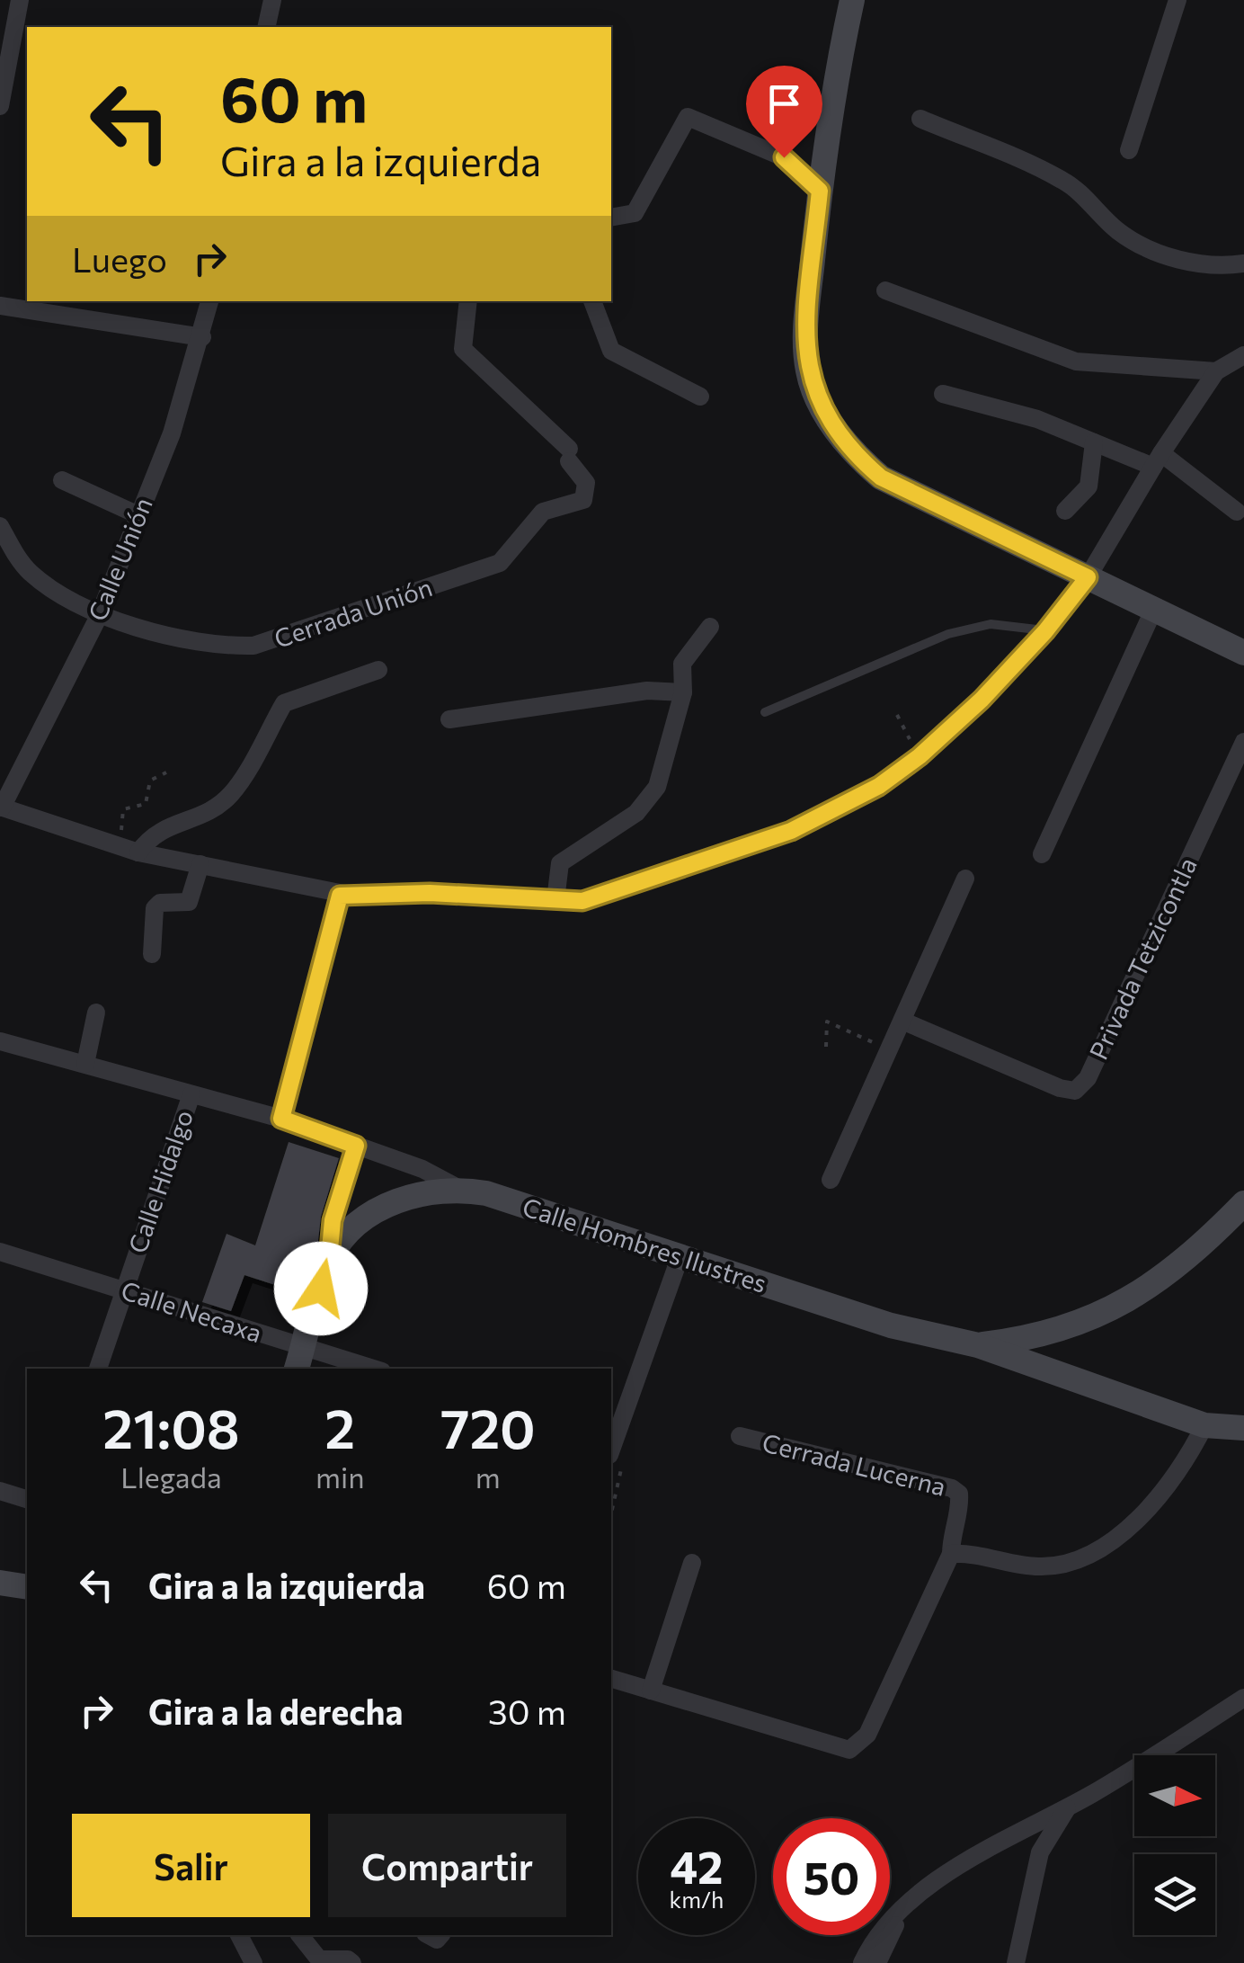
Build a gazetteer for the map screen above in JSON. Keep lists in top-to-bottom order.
{
  "streets": {
    "street": [
      "Calle Unión",
      "Cerrada Unión",
      "Privada Tetzicontla",
      "Calle Hidalgo",
      "Calle Hombres Ilustres",
      "Calle Necaxa",
      "Cerrada Lucerna"
    ]
  },
  "crossings": [
    ["Calle Unión", "Cerrada Unión"],
    ["Calle Hidalgo", "Calle Necaxa"],
    ["Calle Hombres Ilustres", "Calle Necaxa"]
  ],
  "north": "right",
  "page": {
    "turn": ["60 m", "Gira a la izquierda"],
    "then": "Luego",
    "eta": [
      "21:08",
      "Llegada",
      "2",
      "min",
      "720",
      "m"
    ],
    "list": [
      {
        "name": "Gira a la izquierda",
        "value": "60 m"
      },
      {
        "name": "Gira a la derecha",
        "value": "30 m"
      }
    ],
    "buttons": ["Salir", "Compartir"],
    "speed": "42 km/h",
    "limit": "50"
  }
}
